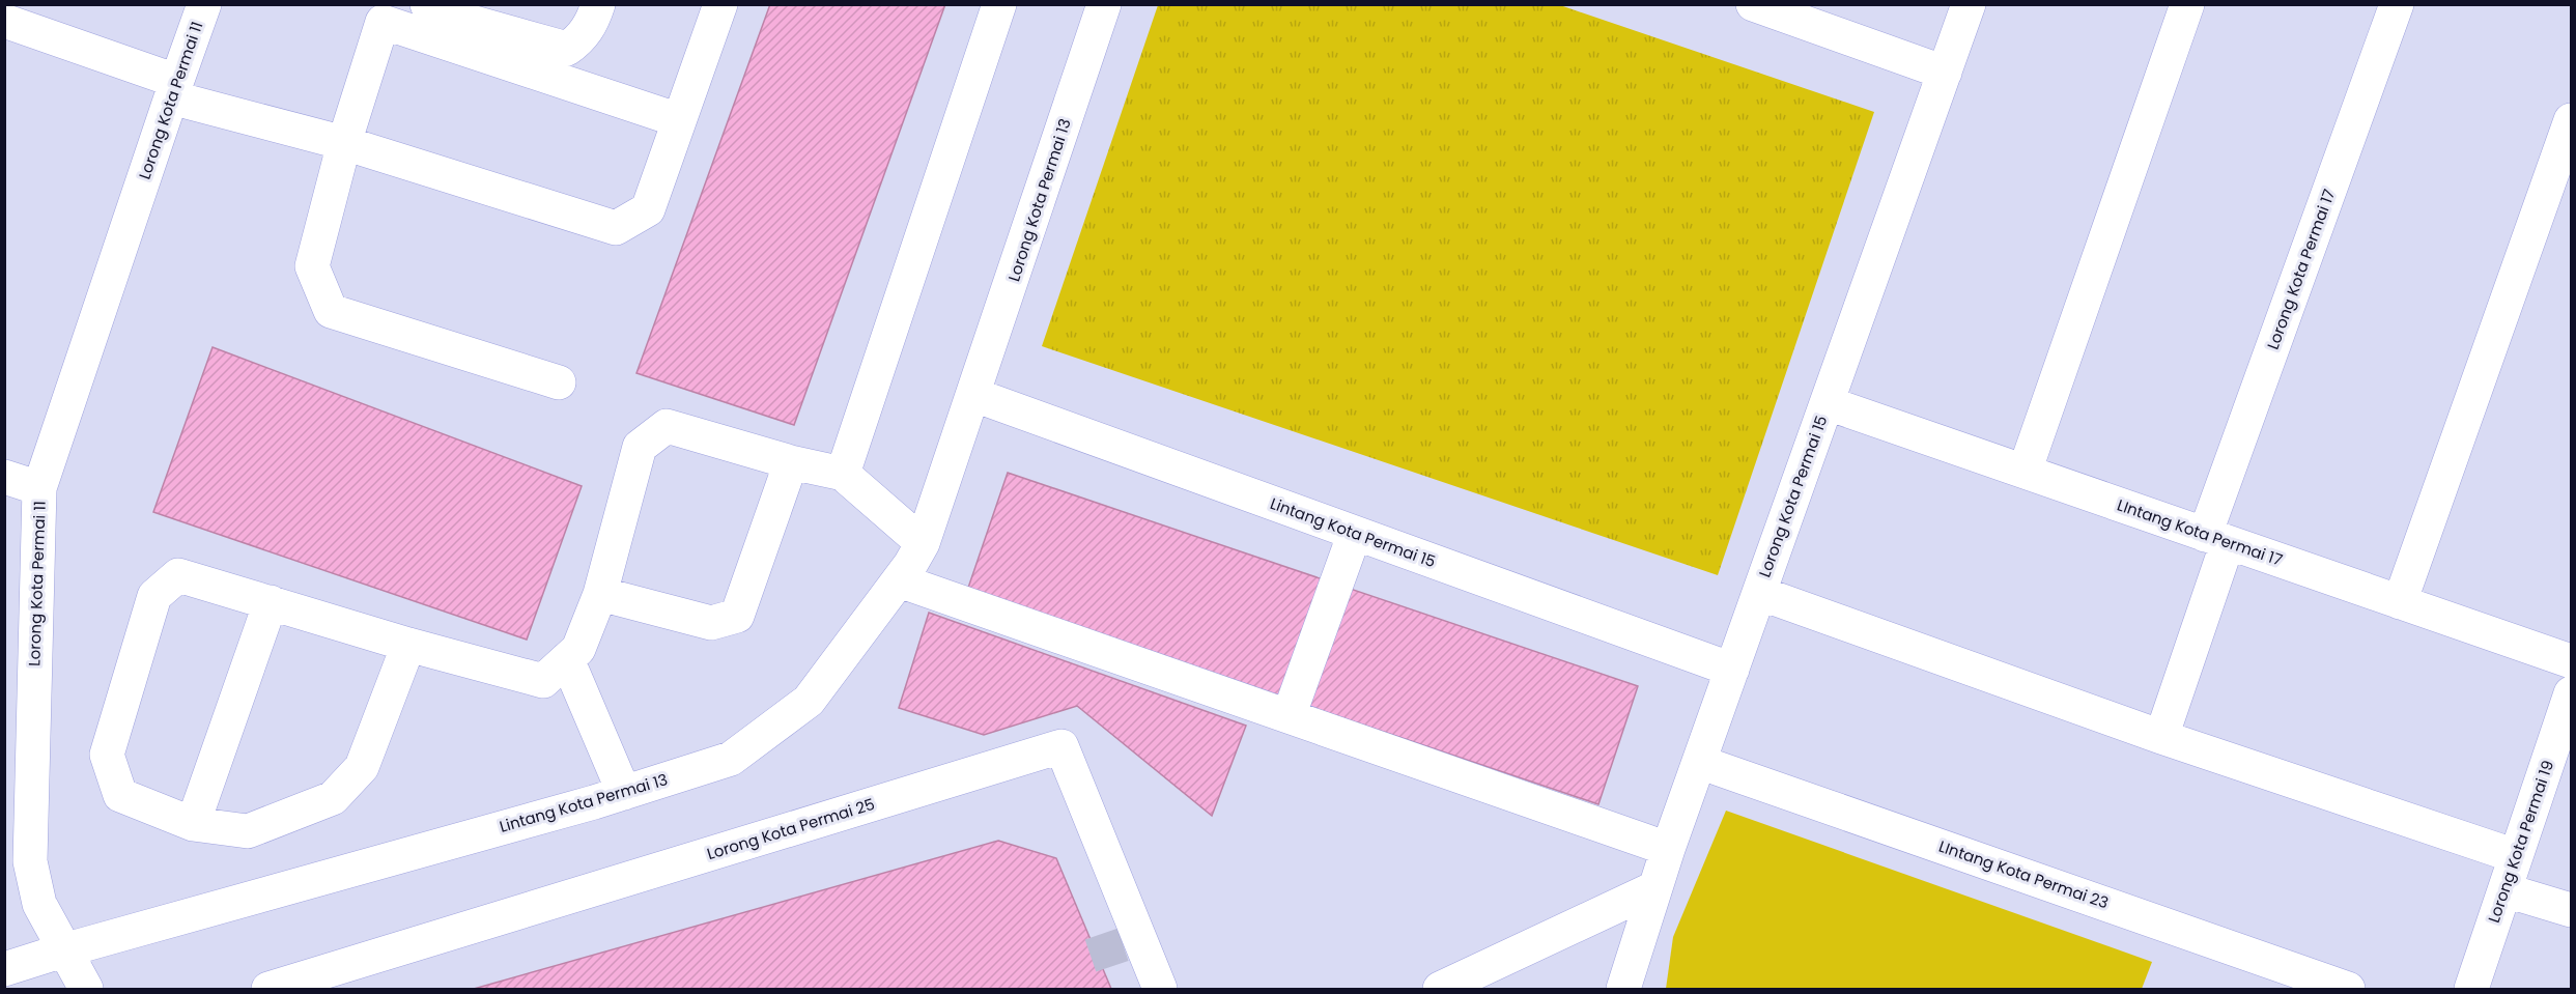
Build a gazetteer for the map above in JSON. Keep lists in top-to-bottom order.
{
  "streets": {
    "street": [
      "Lorong Kota Permai 11",
      "Lorong Kota Permai 13",
      "Lorong Kota Permai 17",
      "Lorong Kota Permai 15",
      "Lintang Kota Permai 15",
      "LIntang Kota Permai 17",
      "Lintang Kota Permai 13",
      "Lorong Kota Permai 25",
      "Lorong Kota Permai 19",
      "LIntang Kota Permai 23"
    ]
  },
  "crossings": [
    ["Lorong Kota Permai 11", "Lintang Kota Permai 13"],
    ["Lorong Kota Permai 13", "Lintang Kota Permai 15"],
    ["Lorong Kota Permai 13", "Lintang Kota Permai 13"],
    ["Lorong Kota Permai 17", "LIntang Kota Permai 17"],
    ["Lorong Kota Permai 15", "Lintang Kota Permai 15"],
    ["Lorong Kota Permai 15", "LIntang Kota Permai 17"],
    ["Lorong Kota Permai 15", "LIntang Kota Permai 23"],
    ["Lintang Kota Permai 15", "Lintang Kota Permai 13"]
  ]
}
